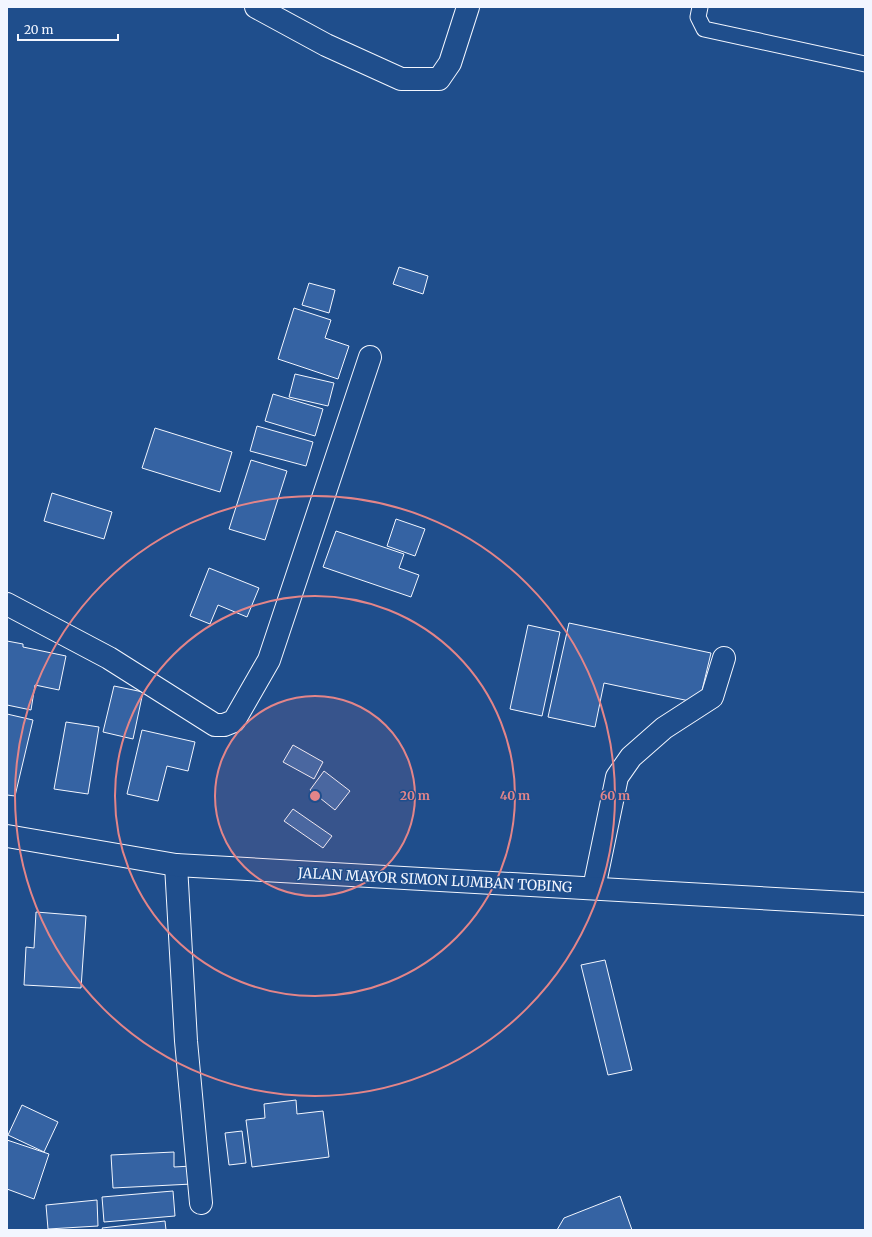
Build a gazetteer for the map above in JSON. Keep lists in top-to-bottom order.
{
  "streets": {
    "street": ["JALAN MAYOR SIMON LUMBAN TOBING"]
  },
  "scale_bar": "20 m",
  "rings": ["20 m", "40 m", "60 m"]
}
